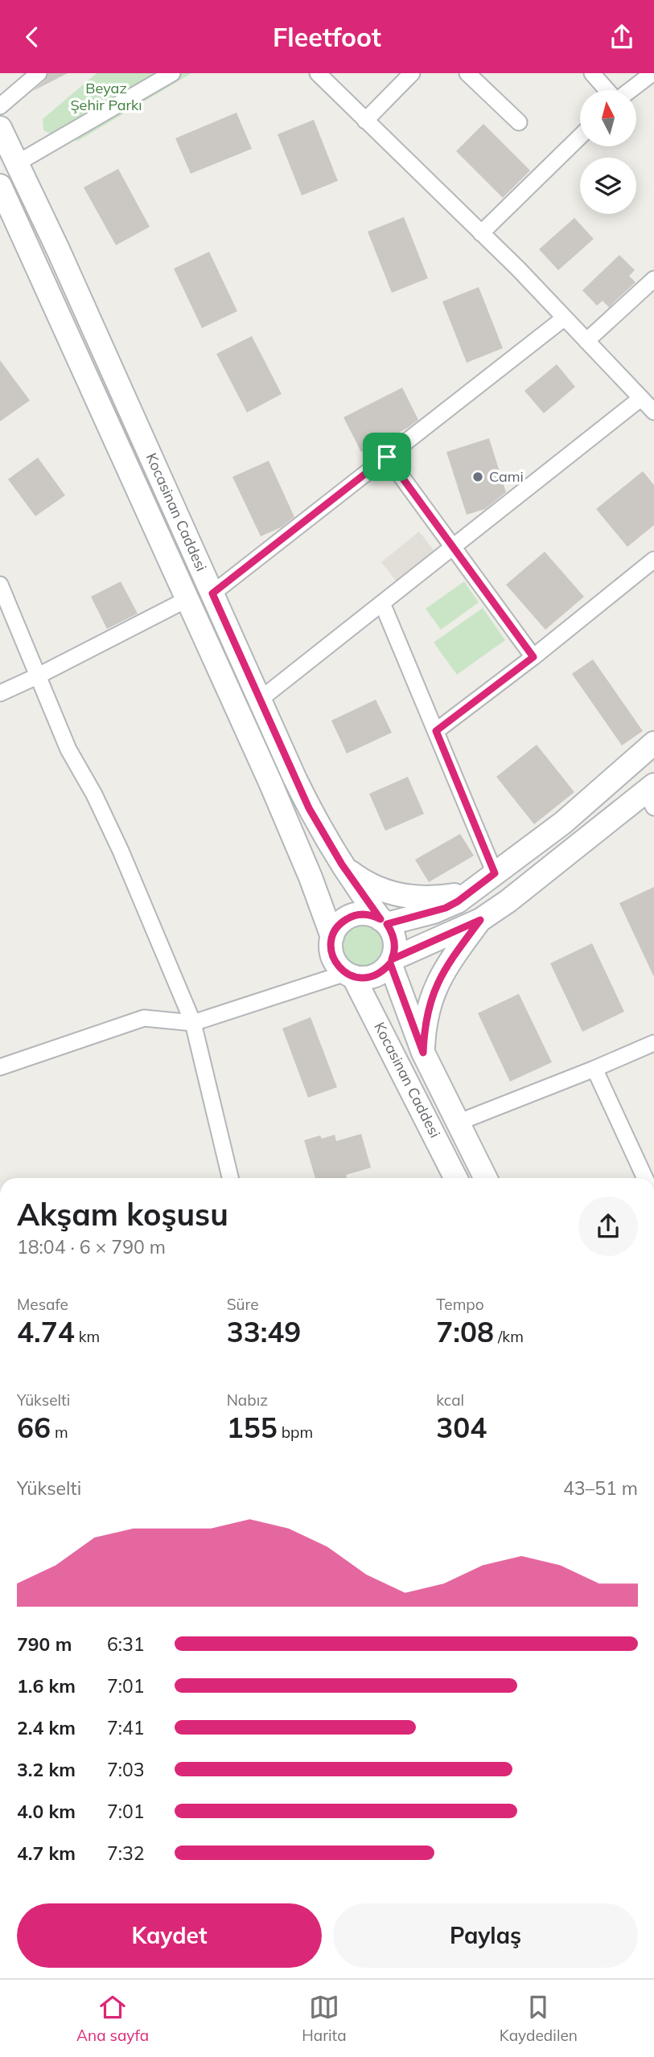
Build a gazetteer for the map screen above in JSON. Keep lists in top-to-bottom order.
{
  "streets": {
    "main road": ["Kocasinan Caddesi"]
  },
  "parks": ["Beyaz Şehir Parkı"],
  "places": ["Cami"],
  "north": "top",
  "page": {
    "header": "Fleetfoot",
    "heading": ["Akşam koşusu", "18:04 · 6 × 790 m"],
    "stats": [
      ["Mesafe", "4.74 km"],
      ["Süre", "33:49"],
      ["Tempo", "7:08 /km"],
      ["Yükselti", "66 m"],
      ["Nabız", "155 bpm"],
      ["kcal", "304"]
    ],
    "chart": ["Yükselti", "43–51 m"],
    "list": [
      {
        "name": "790 m",
        "note": "6:31"
      },
      {
        "name": "1.6 km",
        "note": "7:01"
      },
      {
        "name": "2.4 km",
        "note": "7:41"
      },
      {
        "name": "3.2 km",
        "note": "7:03"
      },
      {
        "name": "4.0 km",
        "note": "7:01"
      },
      {
        "name": "4.7 km",
        "note": "7:32"
      }
    ],
    "buttons": ["Kaydet", "Paylaş"],
    "tabs": ["Ana sayfa", "Harita", "Kaydedilen"]
  }
}
